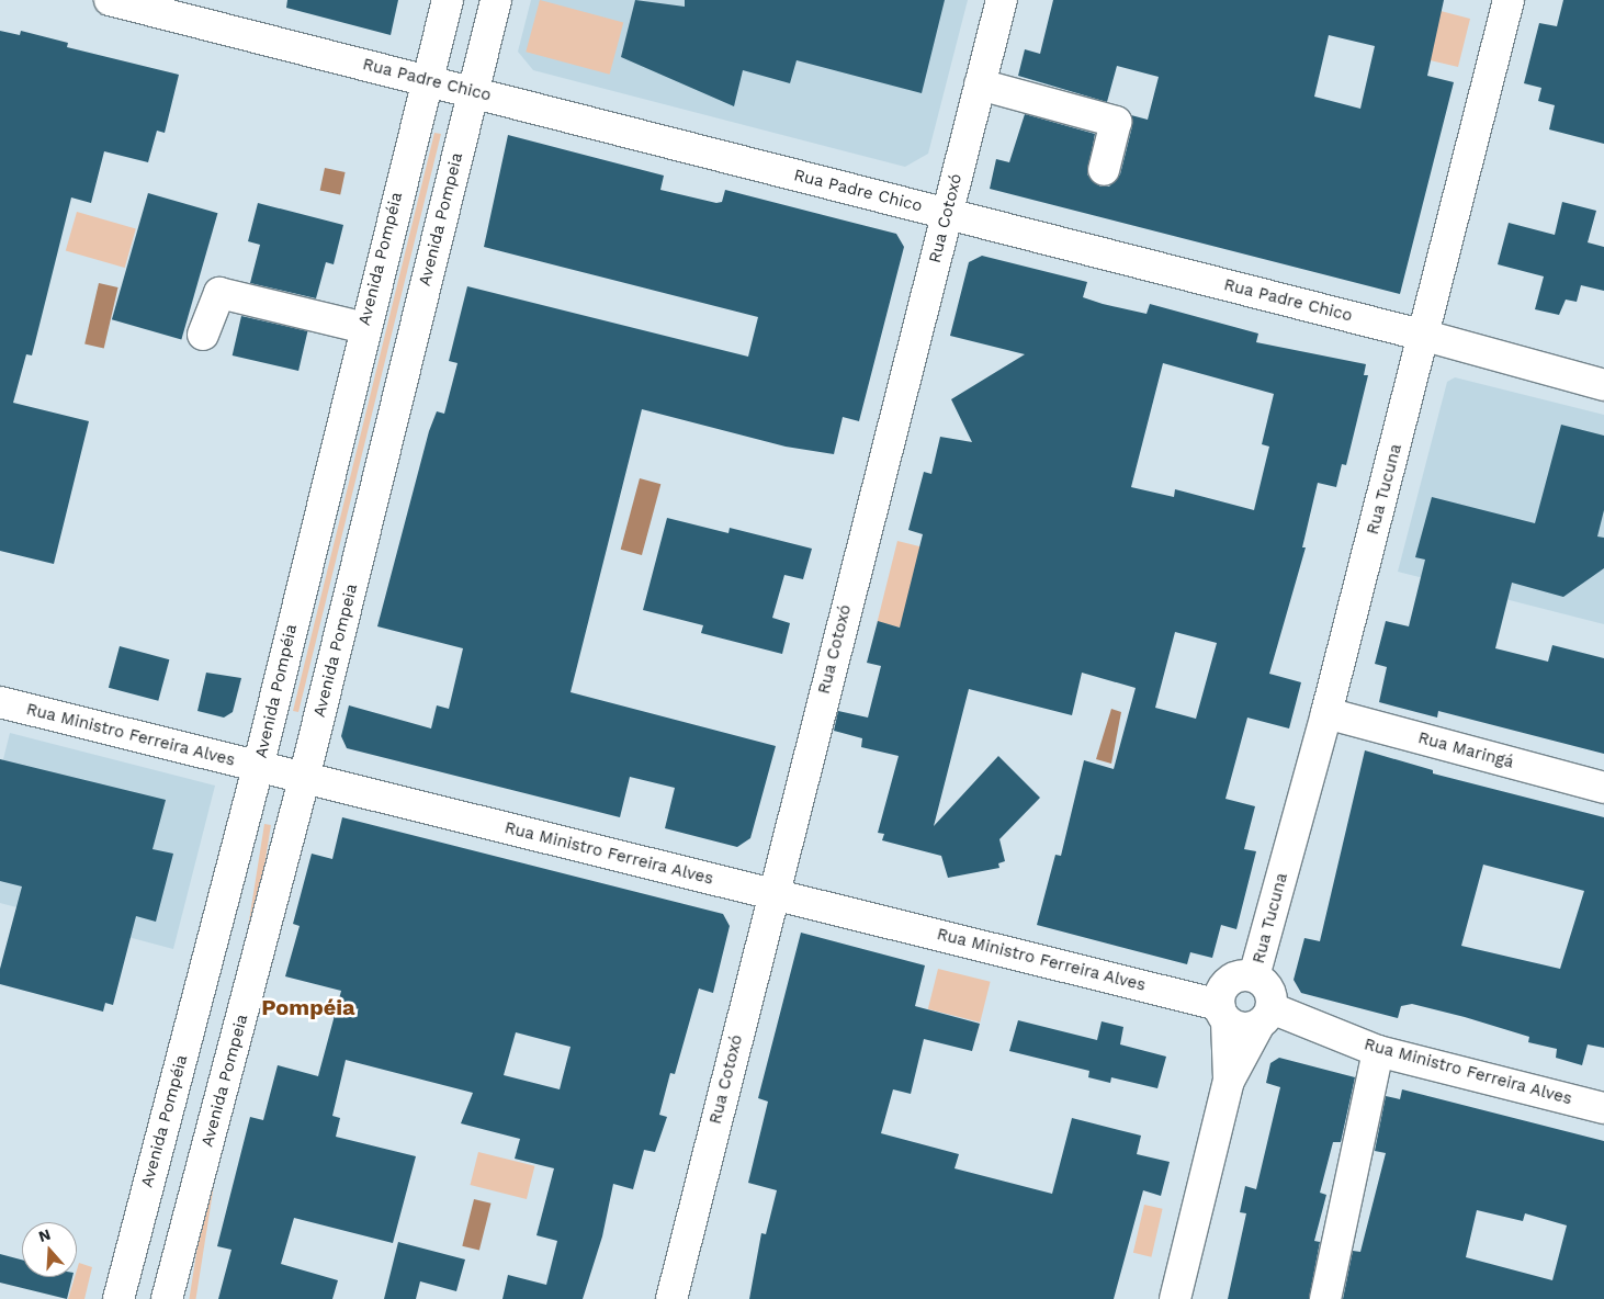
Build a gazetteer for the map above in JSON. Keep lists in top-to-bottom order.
{
  "streets": {
    "street": [
      "Rua Padre Chico",
      "Rua Cotoxó",
      "Avenida Pompeia",
      "Avenida Pompéia",
      "Rua Tucuna",
      "Rua Ministro Ferreira Alves",
      "Rua Maringá"
    ]
  },
  "crossings": [
    ["Rua Padre Chico", "Rua Cotoxó"],
    ["Rua Padre Chico", "Avenida Pompeia"],
    ["Rua Padre Chico", "Avenida Pompéia"],
    ["Rua Padre Chico", "Rua Tucuna"],
    ["Rua Cotoxó", "Rua Ministro Ferreira Alves"],
    ["Avenida Pompeia", "Rua Ministro Ferreira Alves"],
    ["Avenida Pompéia", "Rua Ministro Ferreira Alves"],
    ["Rua Tucuna", "Rua Ministro Ferreira Alves"],
    ["Rua Tucuna", "Rua Maringá"]
  ],
  "districts": ["Pompéia"],
  "north": "top"
}
